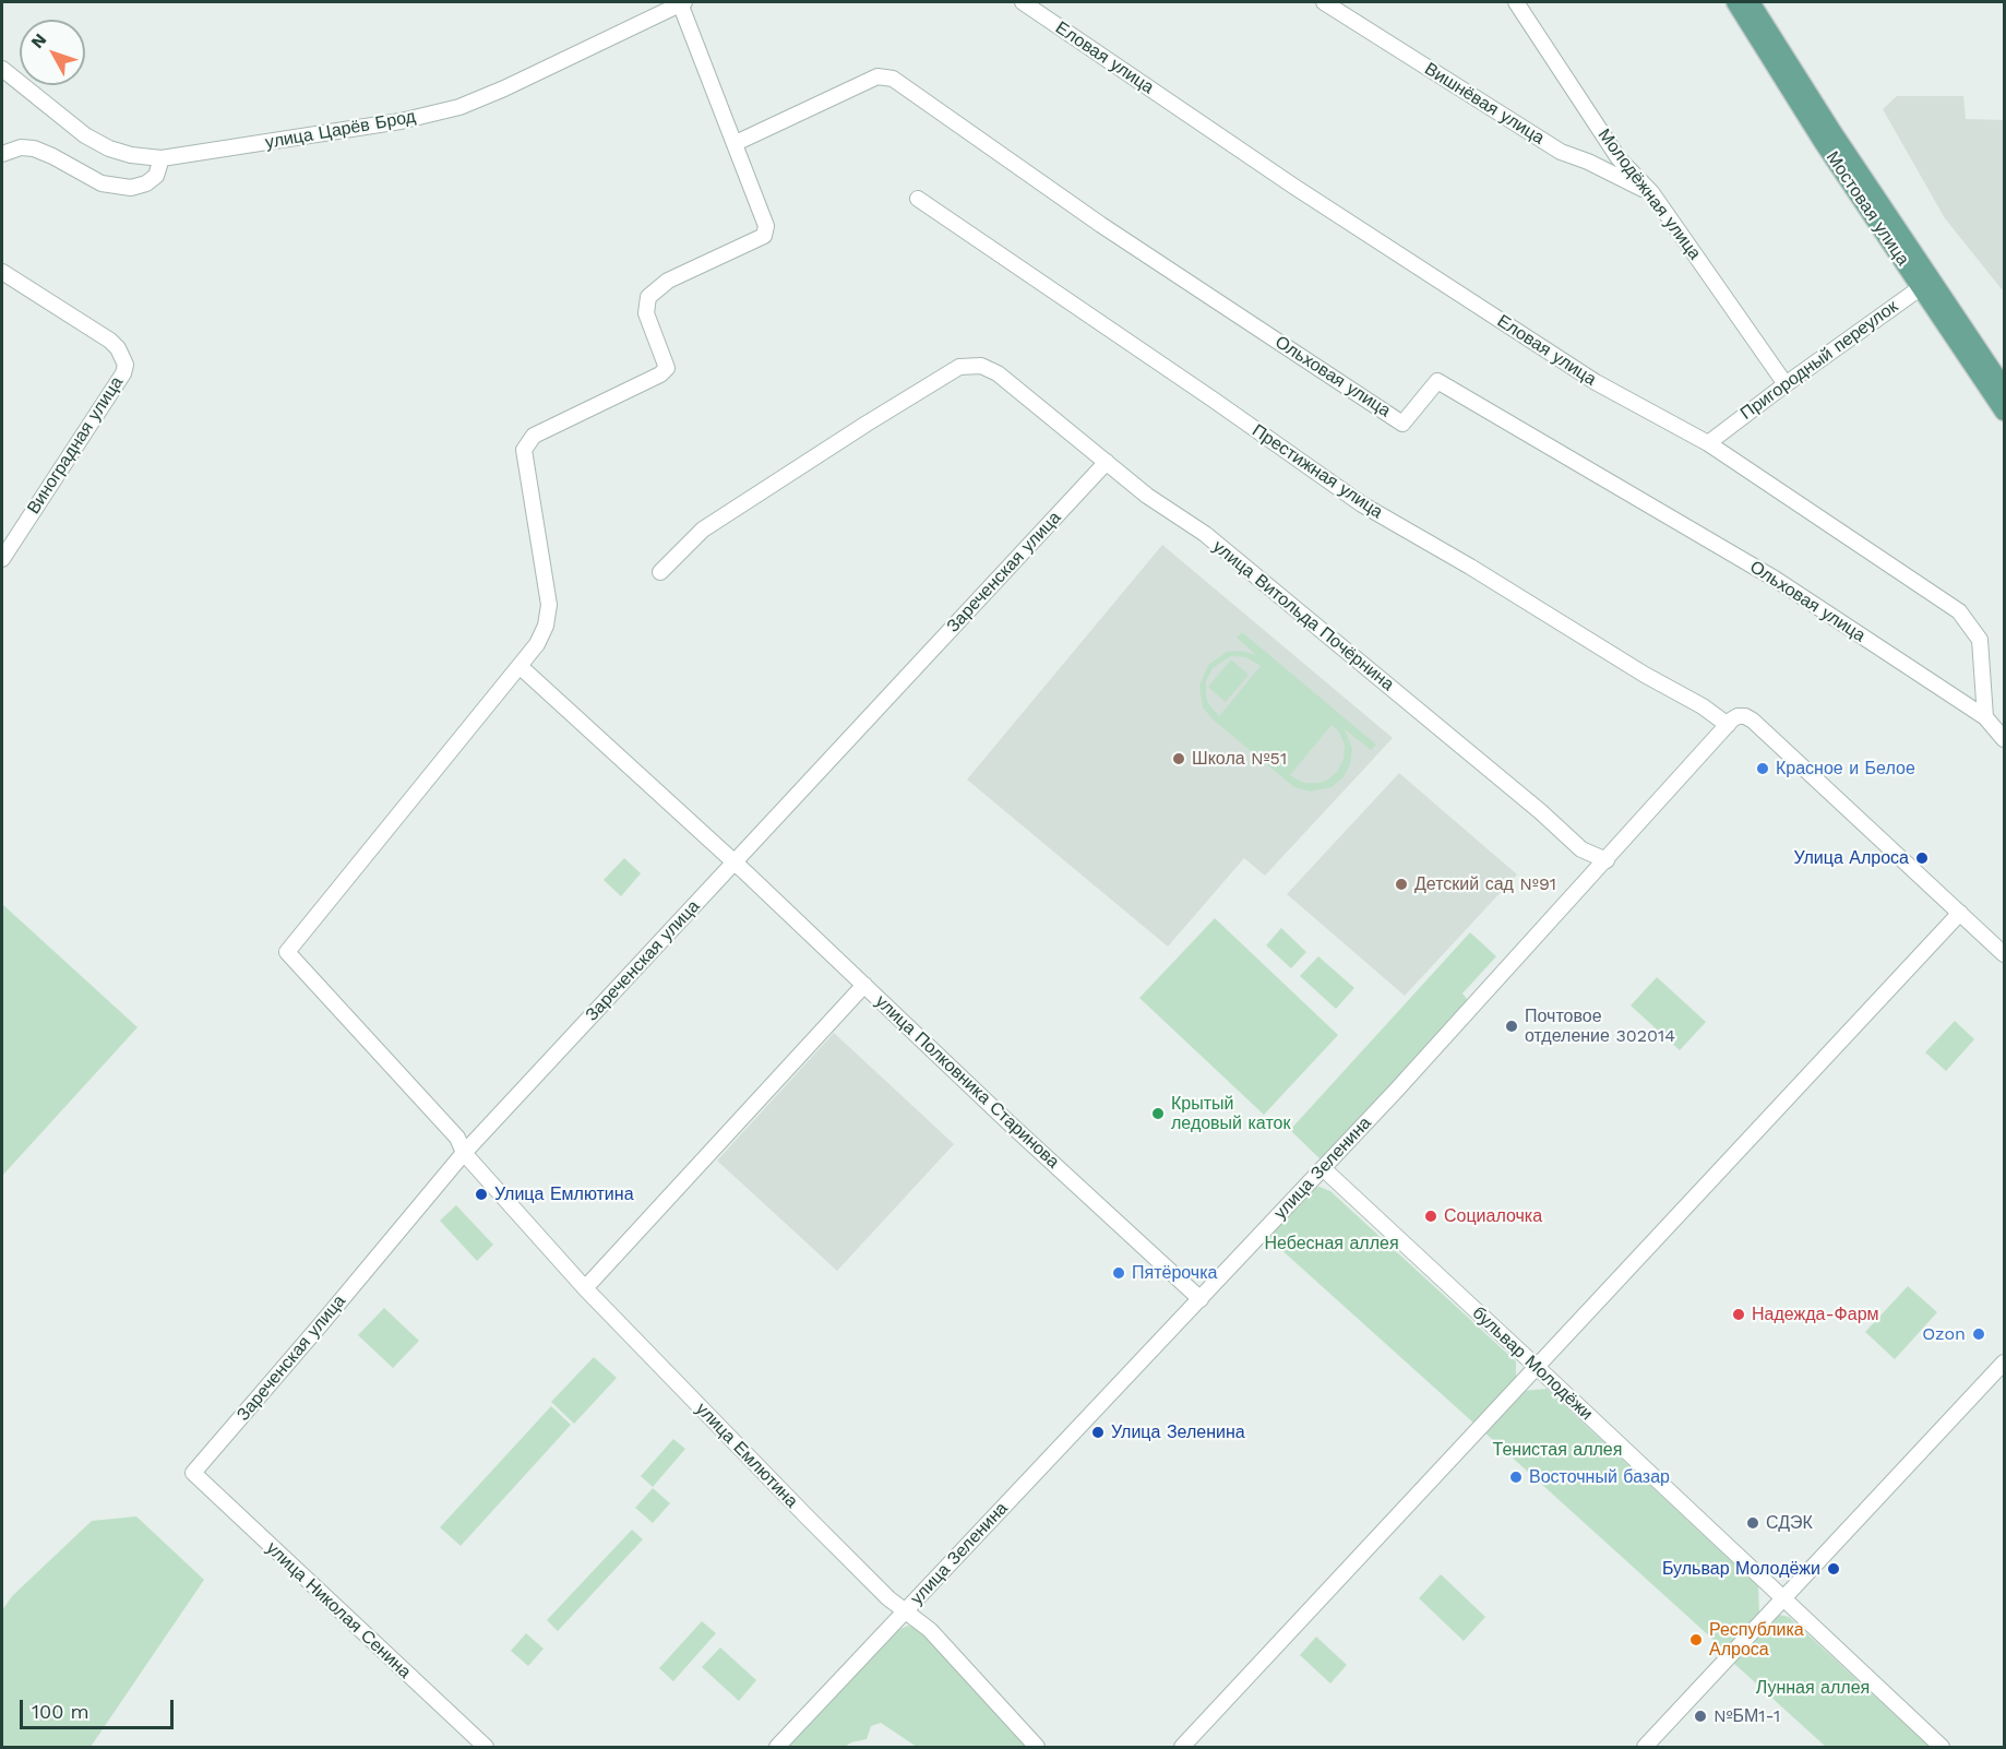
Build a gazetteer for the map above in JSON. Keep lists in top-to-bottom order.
{
  "streets": {
    "main road": ["Мостовая улица"],
    "street": [
      "Еловая улица",
      "Вишнёвая улица",
      "улица Царёв Брод",
      "Молодёжная улица",
      "Пригородный переулок",
      "Ольховая улица",
      "Виноградная улица",
      "Престижная улица",
      "Зареченская улица",
      "улица Витольда Почёрнина",
      "улица Полковника Старинова",
      "улица Зеленина",
      "бульвар Молодёжи",
      "улица Емлютина",
      "улица Николая Сенина"
    ]
  },
  "crossings": [
    ["Еловая улица", "Пригородный переулок"],
    ["Еловая улица", "Ольховая улица"],
    ["Вишнёвая улица", "Молодёжная улица"],
    ["Молодёжная улица", "Пригородный переулок"],
    ["Мостовая улица", "Пригородный переулок"],
    ["Престижная улица", "улица Зеленина"],
    ["Зареченская улица", "улица Витольда Почёрнина"],
    ["Зареченская улица", "улица Полковника Старинова"],
    ["Зареченская улица", "улица Емлютина"],
    ["Зареченская улица", "улица Николая Сенина"],
    ["улица Витольда Почёрнина", "улица Зеленина"],
    ["улица Полковника Старинова", "улица Зеленина"],
    ["улица Полковника Старинова", "улица Емлютина"],
    ["улица Зеленина", "бульвар Молодёжи"],
    ["улица Зеленина", "улица Емлютина"]
  ],
  "parks": ["Небесная аллея", "Тенистая аллея", "Лунная аллея"],
  "places": [
    "Школа №51",
    "Красное и Белое",
    "Улица Алроса",
    "Детский сад №91",
    "Почтовое отделение 302014",
    "Крытый ледовый каток",
    "Улица Емлютина",
    "Социалочка",
    "Пятёрочка",
    "Надежда-Фарм",
    "Ozon",
    "Улица Зеленина",
    "Восточный базар",
    "СДЭК",
    "Бульвар Молодёжи",
    "Республика Алроса",
    "№БМ1-1"
  ],
  "scale_bar": "100 m",
  "north": "top left"
}
